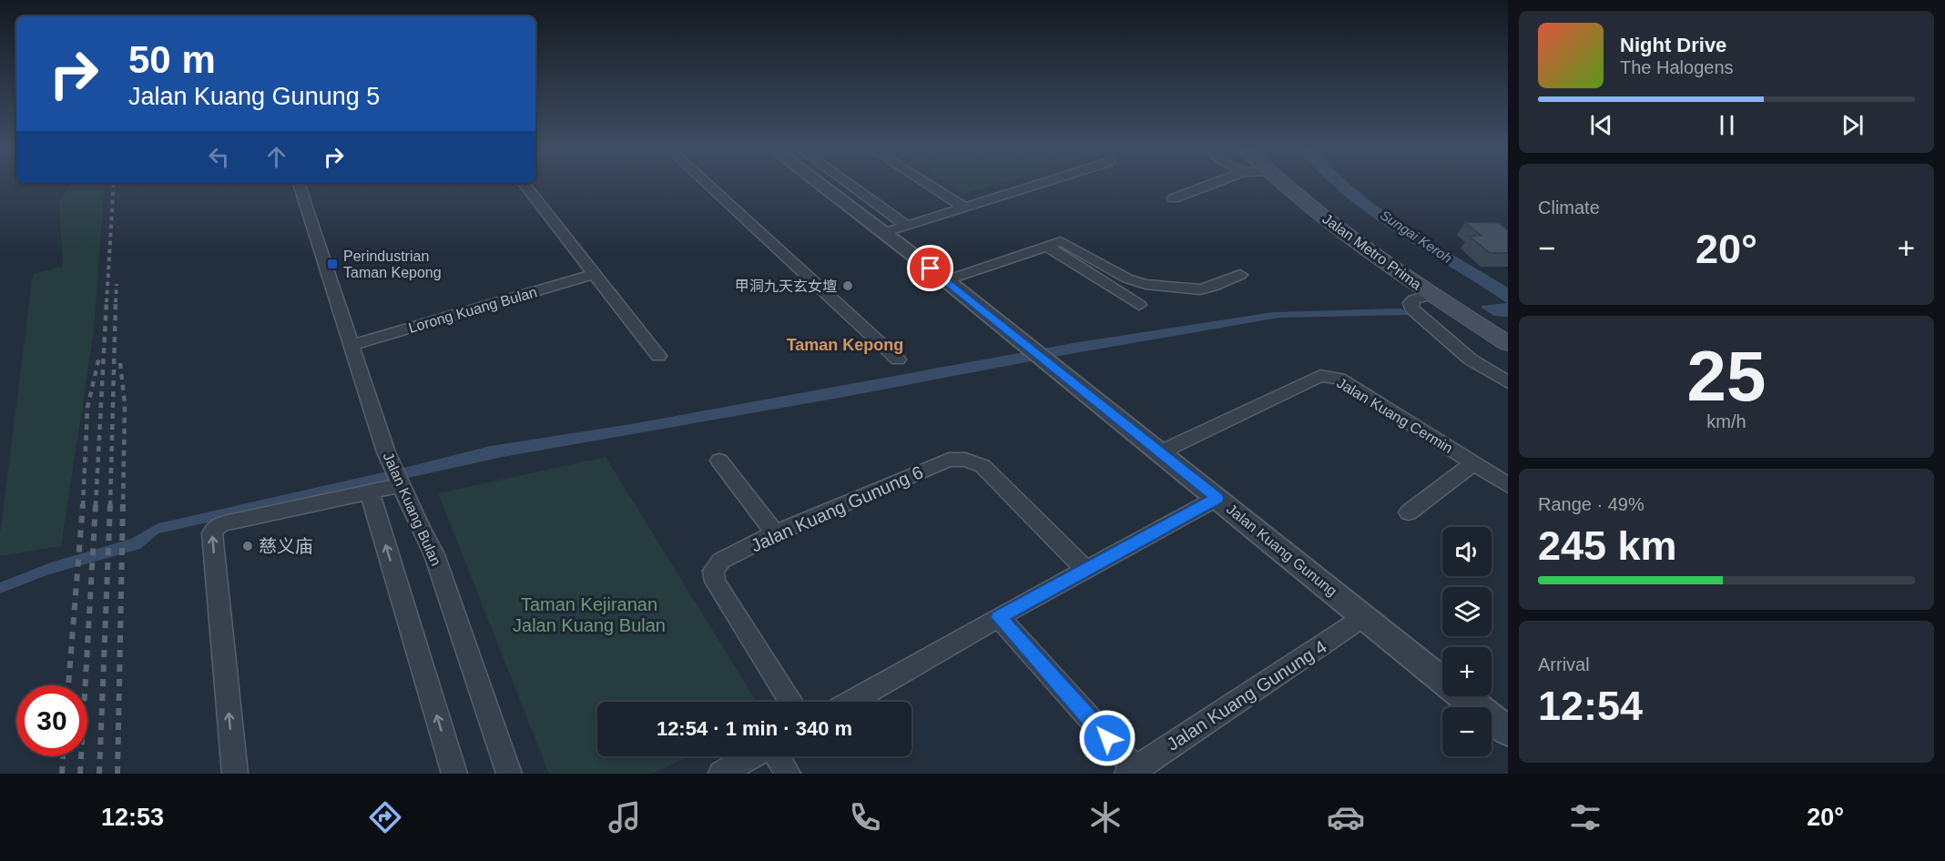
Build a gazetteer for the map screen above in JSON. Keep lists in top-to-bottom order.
{
  "streets": {
    "main road": ["Jalan Metro Prima"],
    "street": [
      "Lorong Kuang Bulan",
      "Jalan Kuang Cermin",
      "Jalan Kuang Bulan",
      "Jalan Kuang Gunung 6",
      "Jalan Kuang Gunung",
      "Jalan Kuang Gunung 4"
    ]
  },
  "crossings": [
    ["Lorong Kuang Bulan", "Jalan Kuang Bulan"],
    ["Jalan Kuang Cermin", "Jalan Kuang Gunung"],
    ["Jalan Kuang Gunung", "Jalan Kuang Gunung 4"]
  ],
  "districts": ["Taman Kepong"],
  "water": ["Sungai Keroh"],
  "parks": ["Taman Kejiranan Jalan Kuang Bulan"],
  "places": {
    "transit": ["Perindustrian Taman Kepong"],
    "other": ["甲洞九天玄女壇", "慈义庙"]
  },
  "page": {
    "turn": ["50 m", "Jalan Kuang Gunung 5"],
    "song": ["Night Drive", "The Halogens"],
    "tile": [
      "Climate",
      ["25", "km/h"],
      ["Range · 49%", "245 km"],
      ["Arrival", "12:54"]
    ],
    "heat": ["−", "20°", "+"],
    "map_buttons": ["+", "−"],
    "limit": "30",
    "trip": "12:54 · 1 min · 340 m",
    "tabs": ["12:53", "20°"]
  }
}
